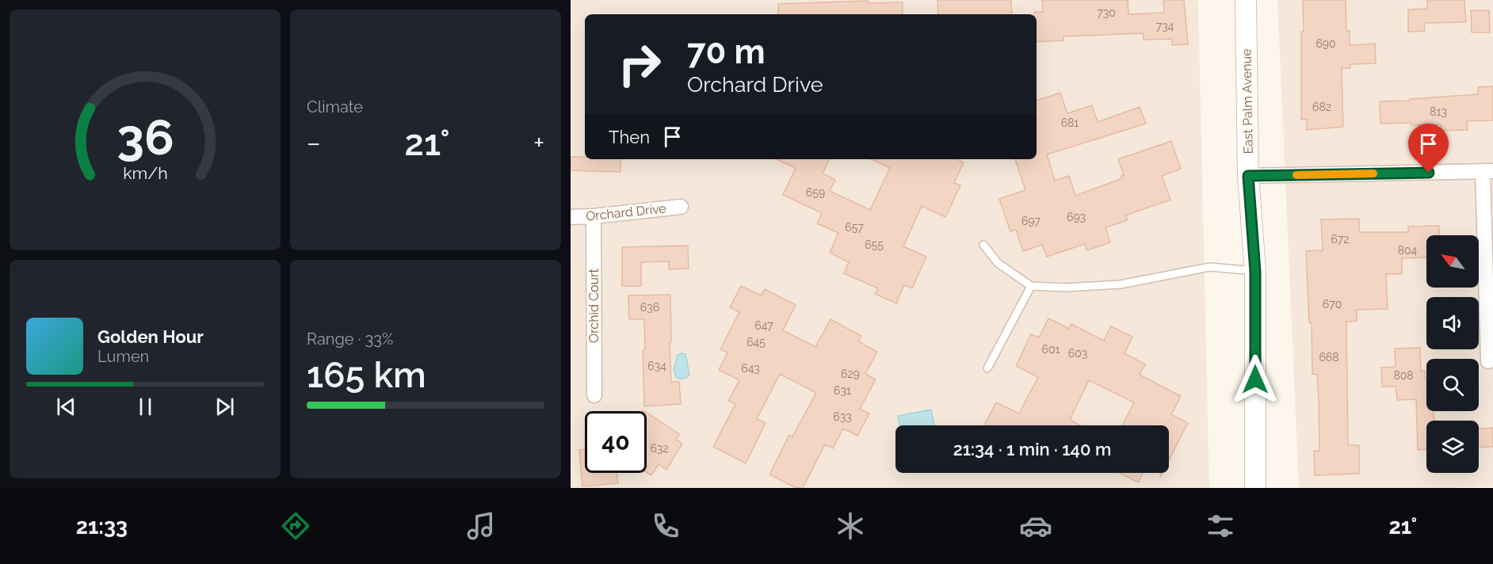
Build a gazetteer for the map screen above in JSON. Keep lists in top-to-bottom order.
{
  "streets": {
    "street": ["East Palm Avenue", "Orchard Drive", "Orchid Court"]
  },
  "crossings": [
    ["Orchard Drive", "Orchid Court"]
  ],
  "house_numbers": [
    "730",
    "734",
    "690",
    "682",
    "813",
    "681",
    "659",
    "693",
    "697",
    "657",
    "672",
    "655",
    "804",
    "670",
    "636",
    "647",
    "645",
    "601",
    "603",
    "668",
    "634",
    "643",
    "629",
    "808",
    "631",
    "633",
    "632"
  ],
  "north": "top left",
  "page": {
    "tile": [
      "Climate",
      ["Range · 33%", "165 km"]
    ],
    "turn": ["70 m", "Orchard Drive"],
    "then": "Then",
    "heat": ["−", "21°", "+"],
    "song": ["Golden Hour", "Lumen"],
    "limit": "40",
    "trip": "21:34 · 1 min · 140 m",
    "tabs": ["21:33", "21°"],
    "gauge": ["36", "km/h"]
  }
}
